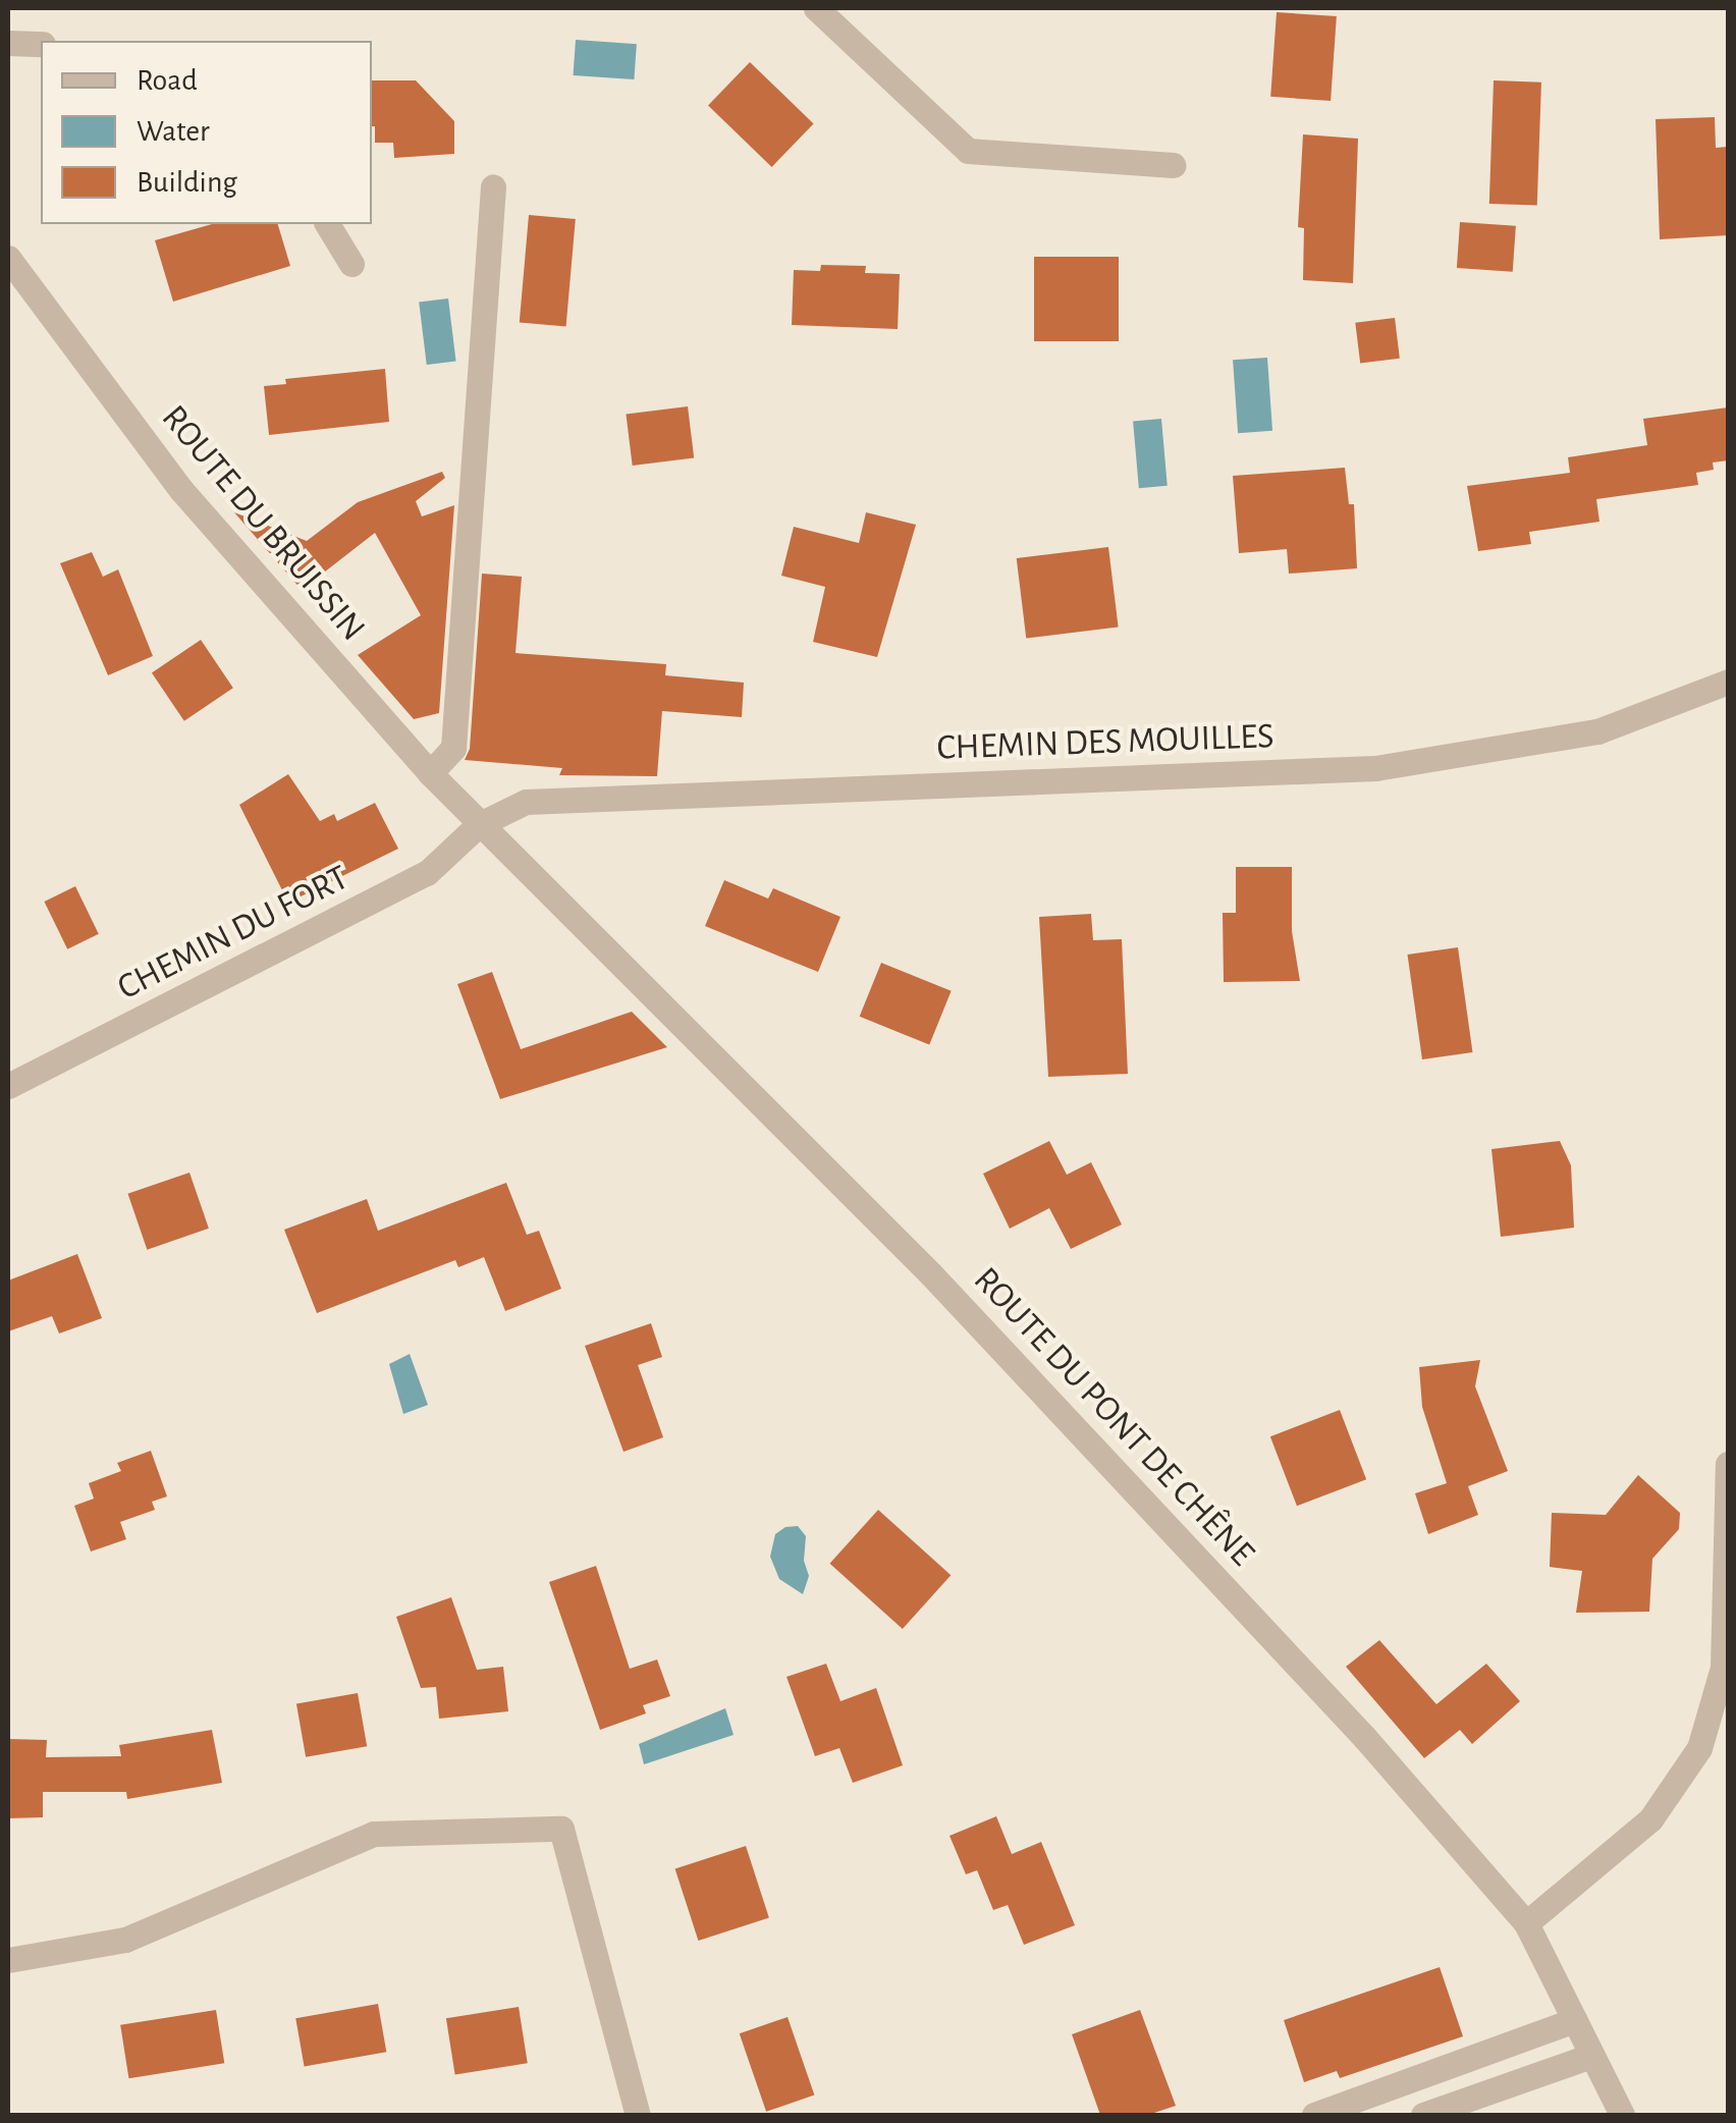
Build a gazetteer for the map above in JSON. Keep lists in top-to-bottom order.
{
  "streets": {
    "street": [
      "ROUTE DU BRUISSIN",
      "CHEMIN DES MOUILLES",
      "CHEMIN DU FORT",
      "ROUTE DU PONT DE CHÊNE"
    ]
  },
  "crossings": [
    ["ROUTE DU BRUISSIN", "CHEMIN DES MOUILLES"],
    ["ROUTE DU BRUISSIN", "CHEMIN DU FORT"],
    ["ROUTE DU BRUISSIN", "ROUTE DU PONT DE CHÊNE"],
    ["CHEMIN DES MOUILLES", "CHEMIN DU FORT"],
    ["CHEMIN DES MOUILLES", "ROUTE DU PONT DE CHÊNE"],
    ["CHEMIN DU FORT", "ROUTE DU PONT DE CHÊNE"]
  ],
  "legend": ["Road", "Water", "Building"]
}
